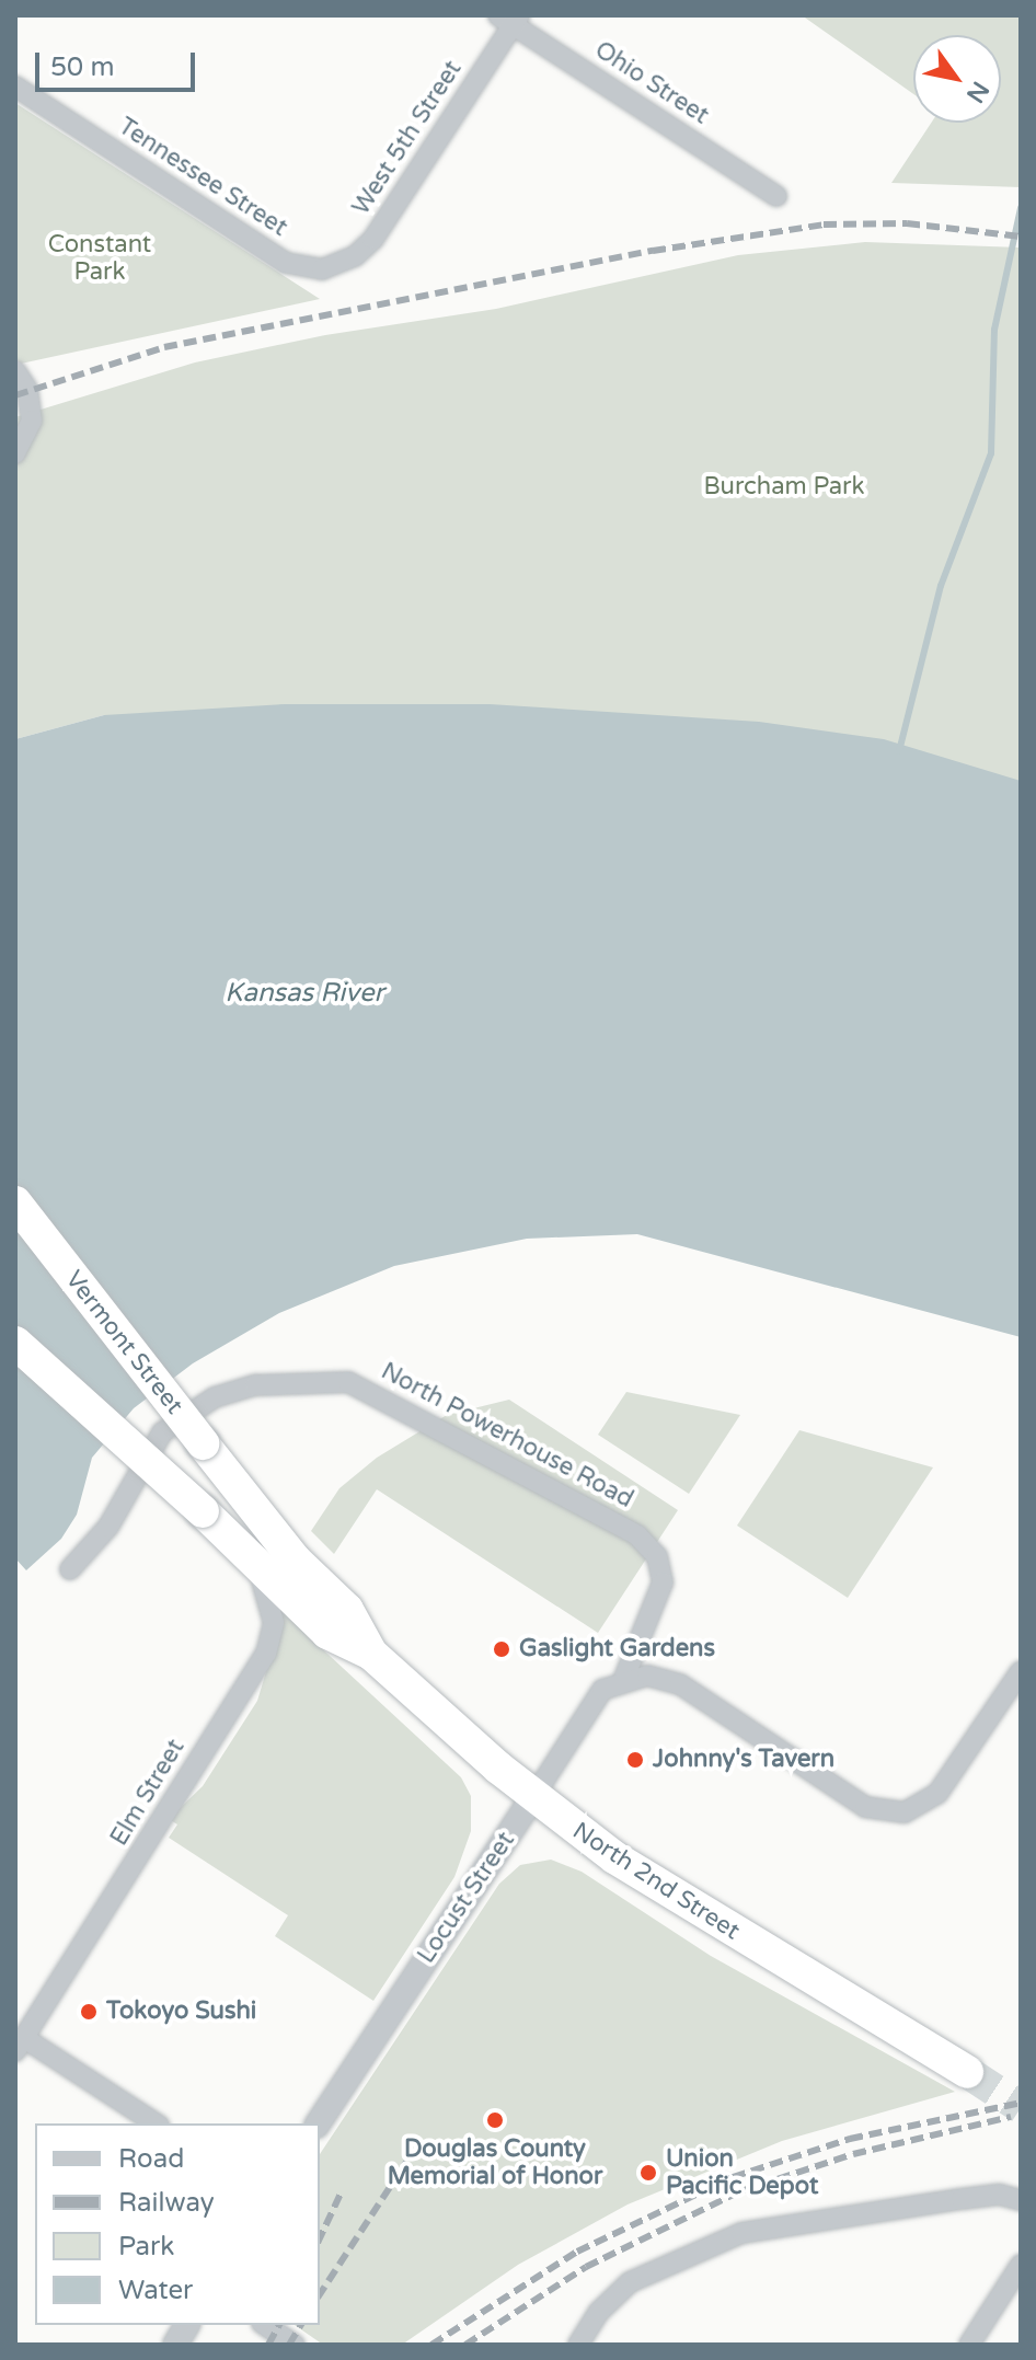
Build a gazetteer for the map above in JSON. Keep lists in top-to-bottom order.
{
  "streets": {
    "highway": ["Vermont Street", "North 2nd Street"],
    "street": [
      "Ohio Street",
      "West 5th Street",
      "Tennessee Street",
      "North Powerhouse Road",
      "Elm Street",
      "Locust Street"
    ]
  },
  "crossings": [
    ["Ohio Street", "West 5th Street"],
    ["West 5th Street", "Tennessee Street"],
    ["Vermont Street", "North 2nd Street"],
    ["North Powerhouse Road", "Locust Street"],
    ["Elm Street", "North 2nd Street"],
    ["North 2nd Street", "Locust Street"]
  ],
  "water": ["Kansas River"],
  "parks": ["Constant Park", "Burcham Park"],
  "places": [
    "Gaslight Gardens",
    "Johnny's Tavern",
    "Tokoyo Sushi",
    "Douglas County Memorial of Honor",
    "Union Pacific Depot"
  ],
  "legend": [
    "Road",
    "Railway",
    "Park",
    "Water"
  ],
  "scale_bar": "50 m",
  "north": "bottom right"
}
